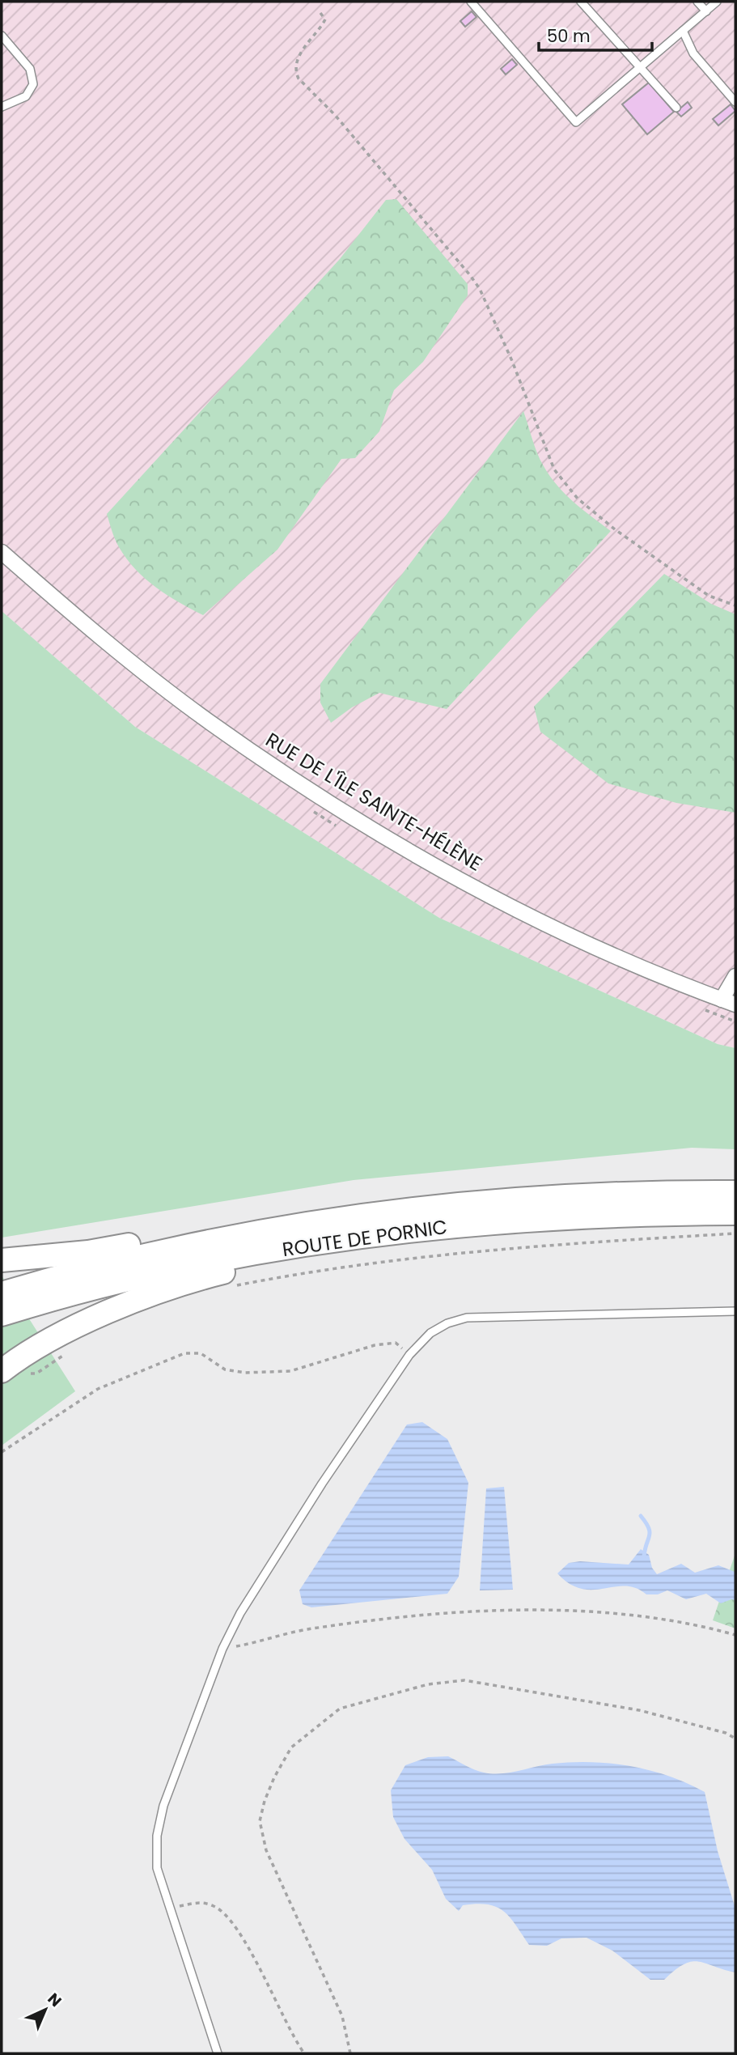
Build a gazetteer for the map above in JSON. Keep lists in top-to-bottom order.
{
  "streets": {
    "highway": ["ROUTE DE PORNIC"],
    "street": ["RUE DE L'ÎLE SAINTE-HÉLÈNE"]
  },
  "scale_bar": "50 m",
  "north": "top right"
}
